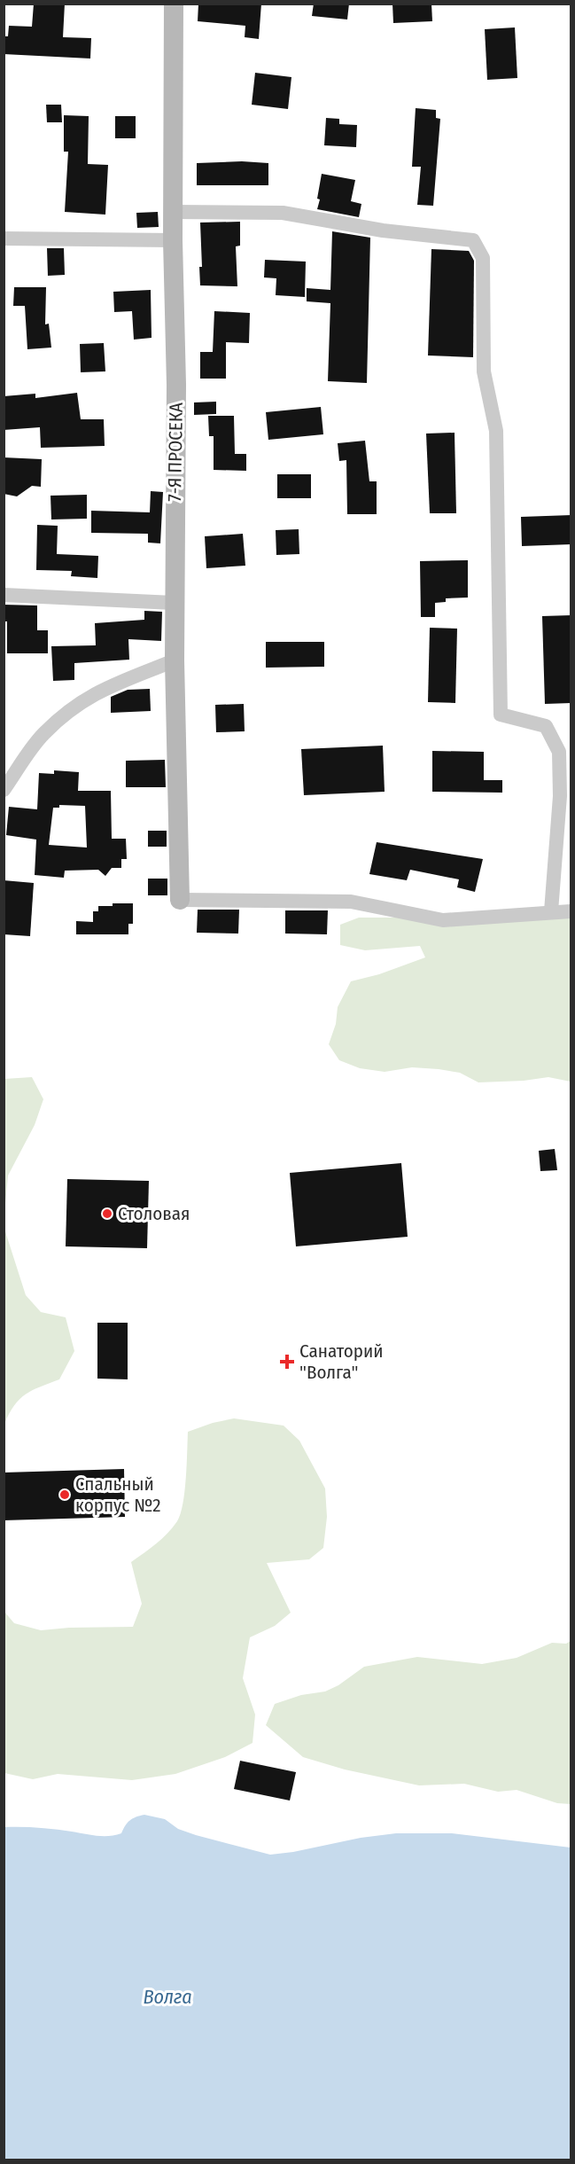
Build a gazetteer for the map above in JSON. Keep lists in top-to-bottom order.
{
  "streets": {
    "street": ["7-Я ПРОСЕКА"]
  },
  "water": ["Волга"],
  "places": {
    "other": ["Столовая", "Спальный корпус №2"],
    "health": ["Санаторий \"Волга\""]
  }
}
